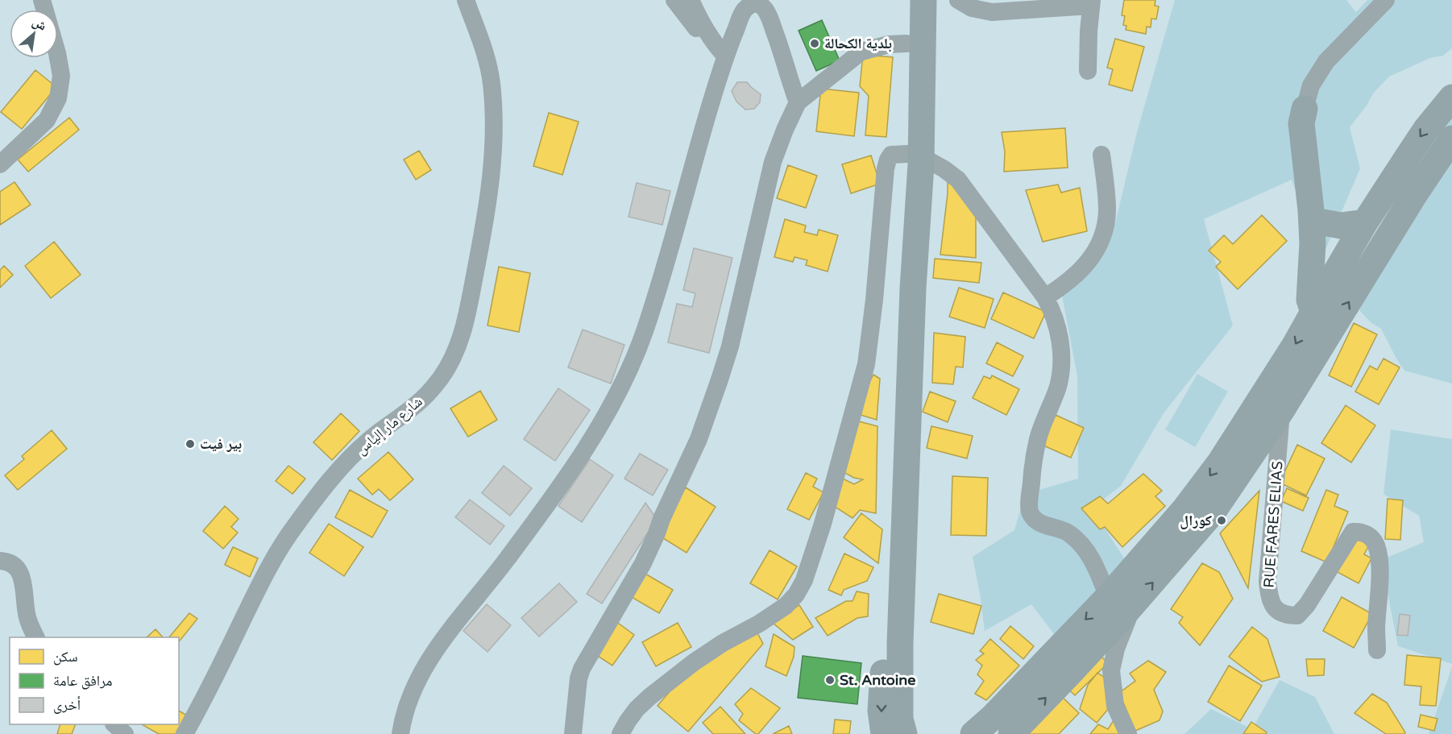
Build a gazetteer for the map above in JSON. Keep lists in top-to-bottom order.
{
  "streets": {
    "street": ["شارع مار إلياس", "RUE FARES ELIAS"]
  },
  "places": [
    "بلدية الكحالة",
    "بير فيت",
    "كورال",
    "St. Antoine"
  ],
  "legend": ["سكن", "مرافق عامة", "أخرى"],
  "north": "top right"
}
